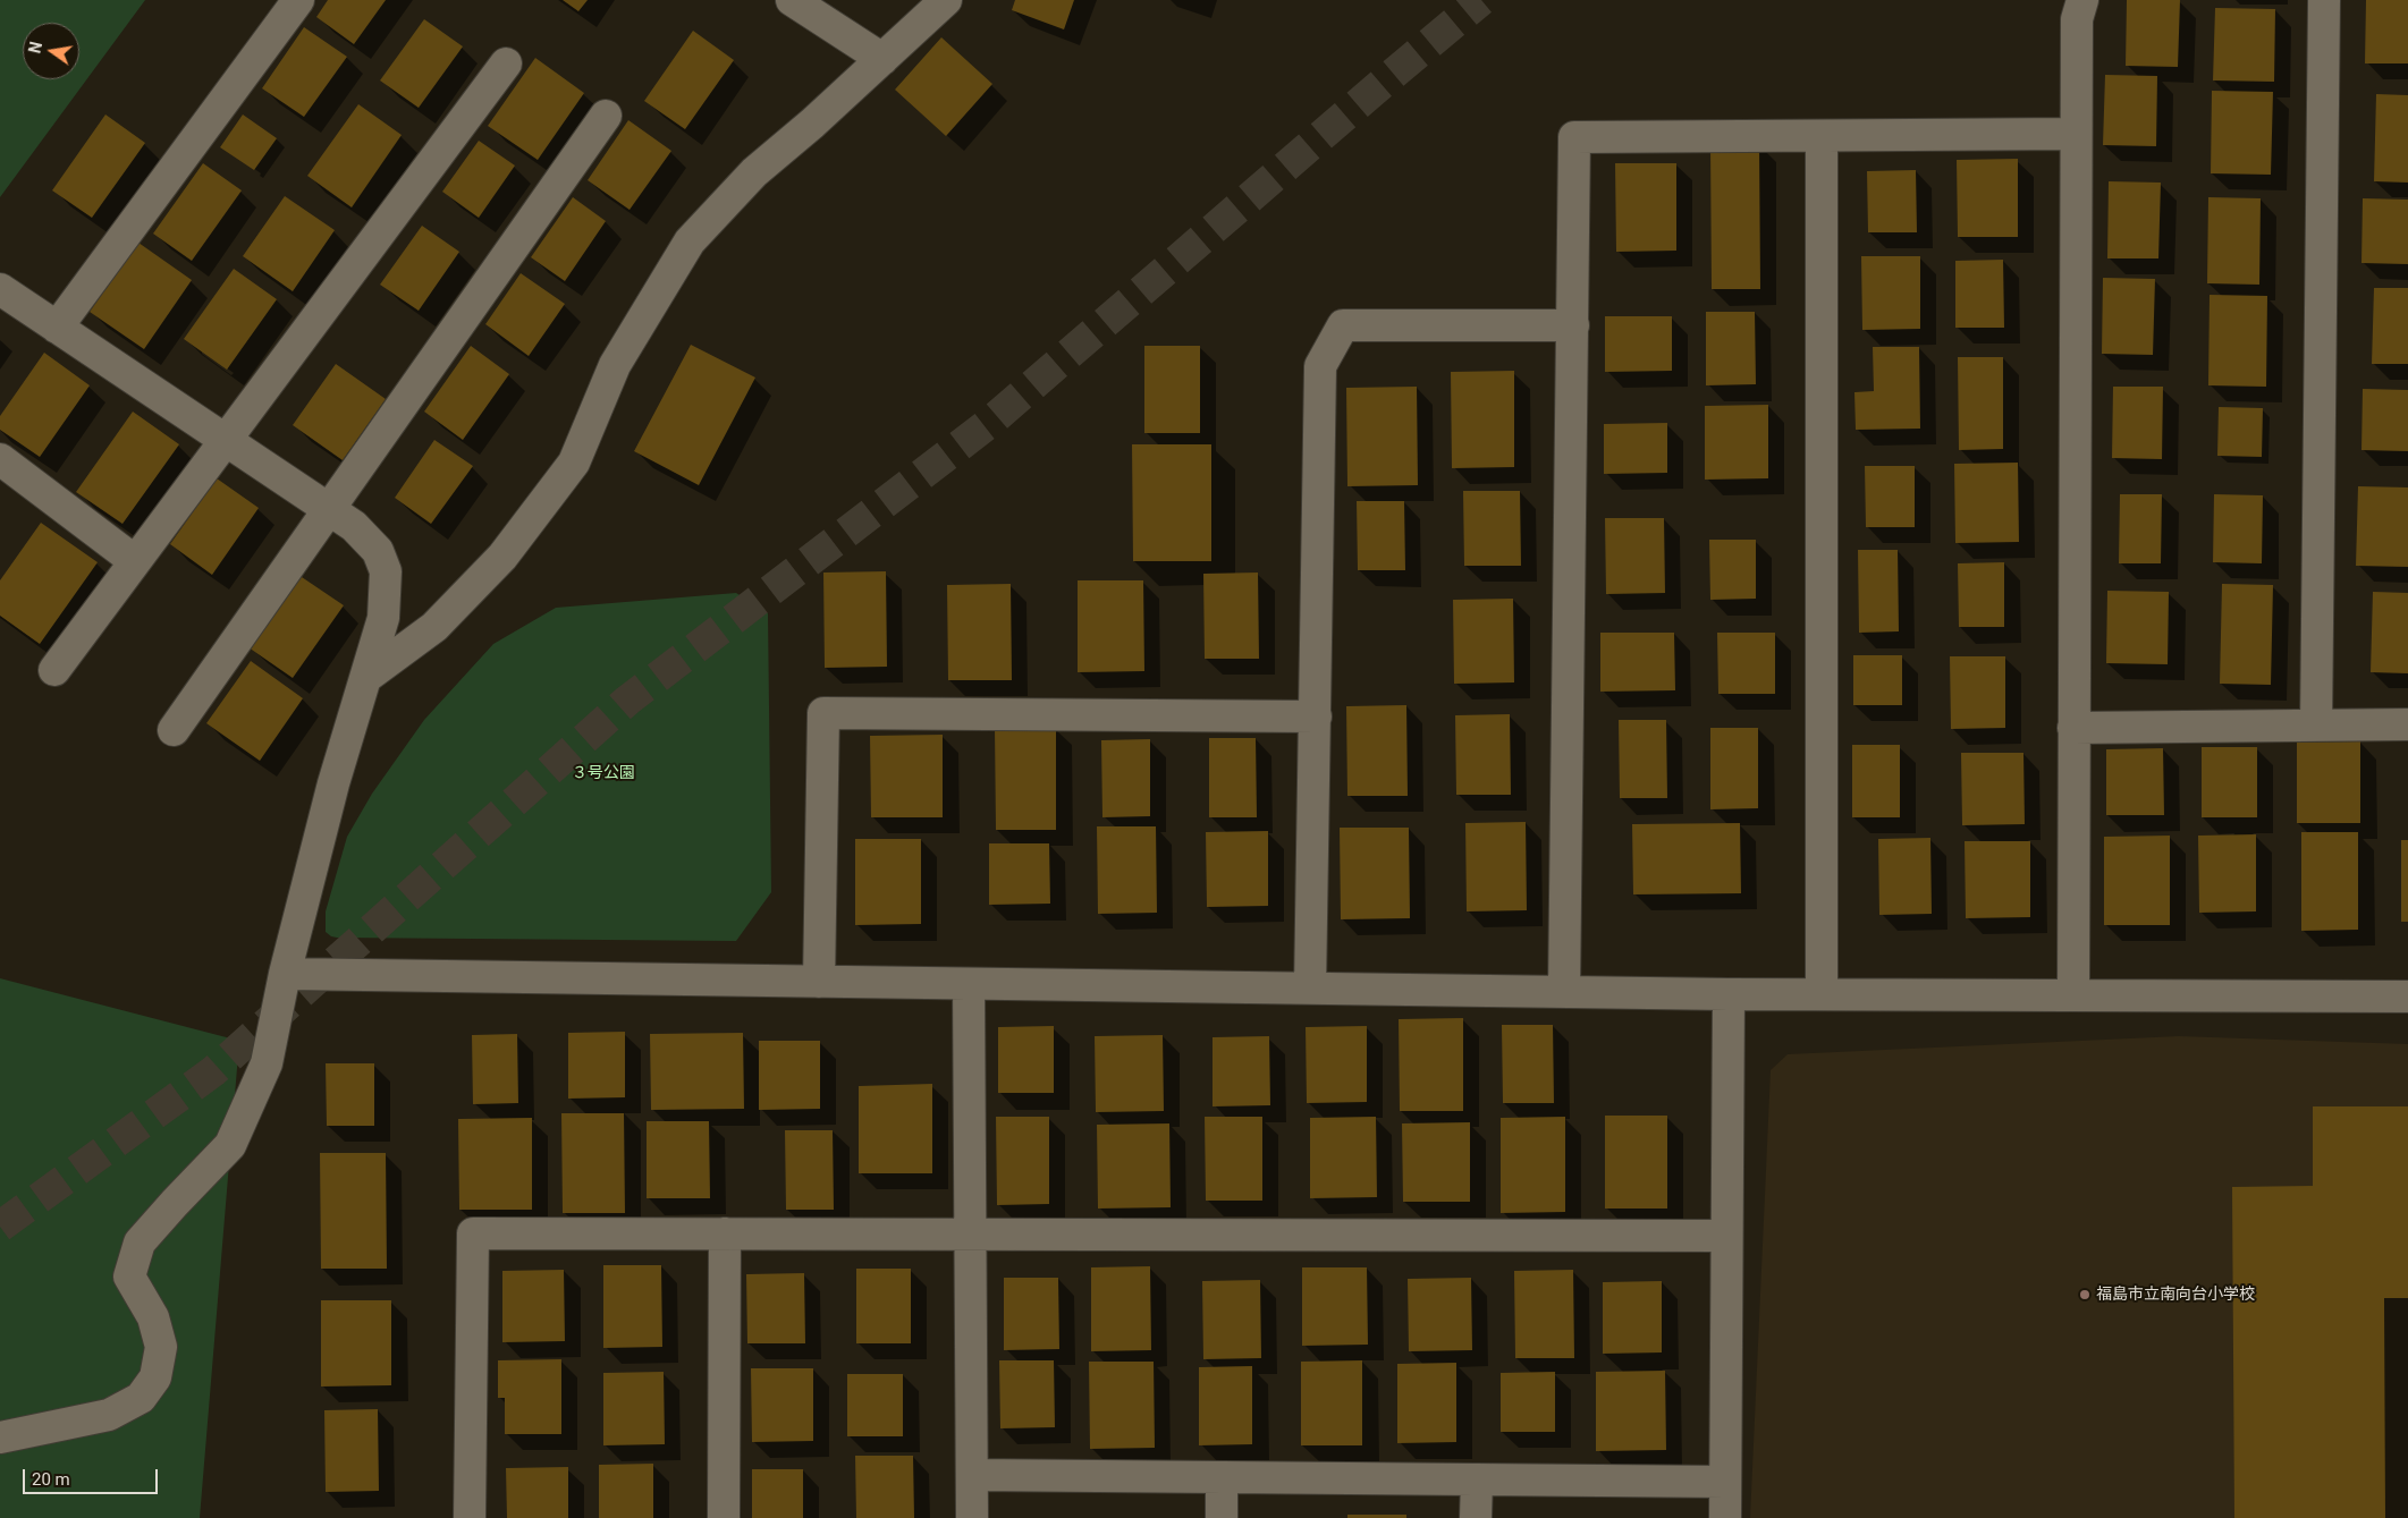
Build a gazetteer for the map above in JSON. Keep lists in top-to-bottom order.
{
  "parks": ["３号公園"],
  "places": ["福島市立南向台小学校"],
  "scale_bar": "20 m",
  "north": "left"
}
